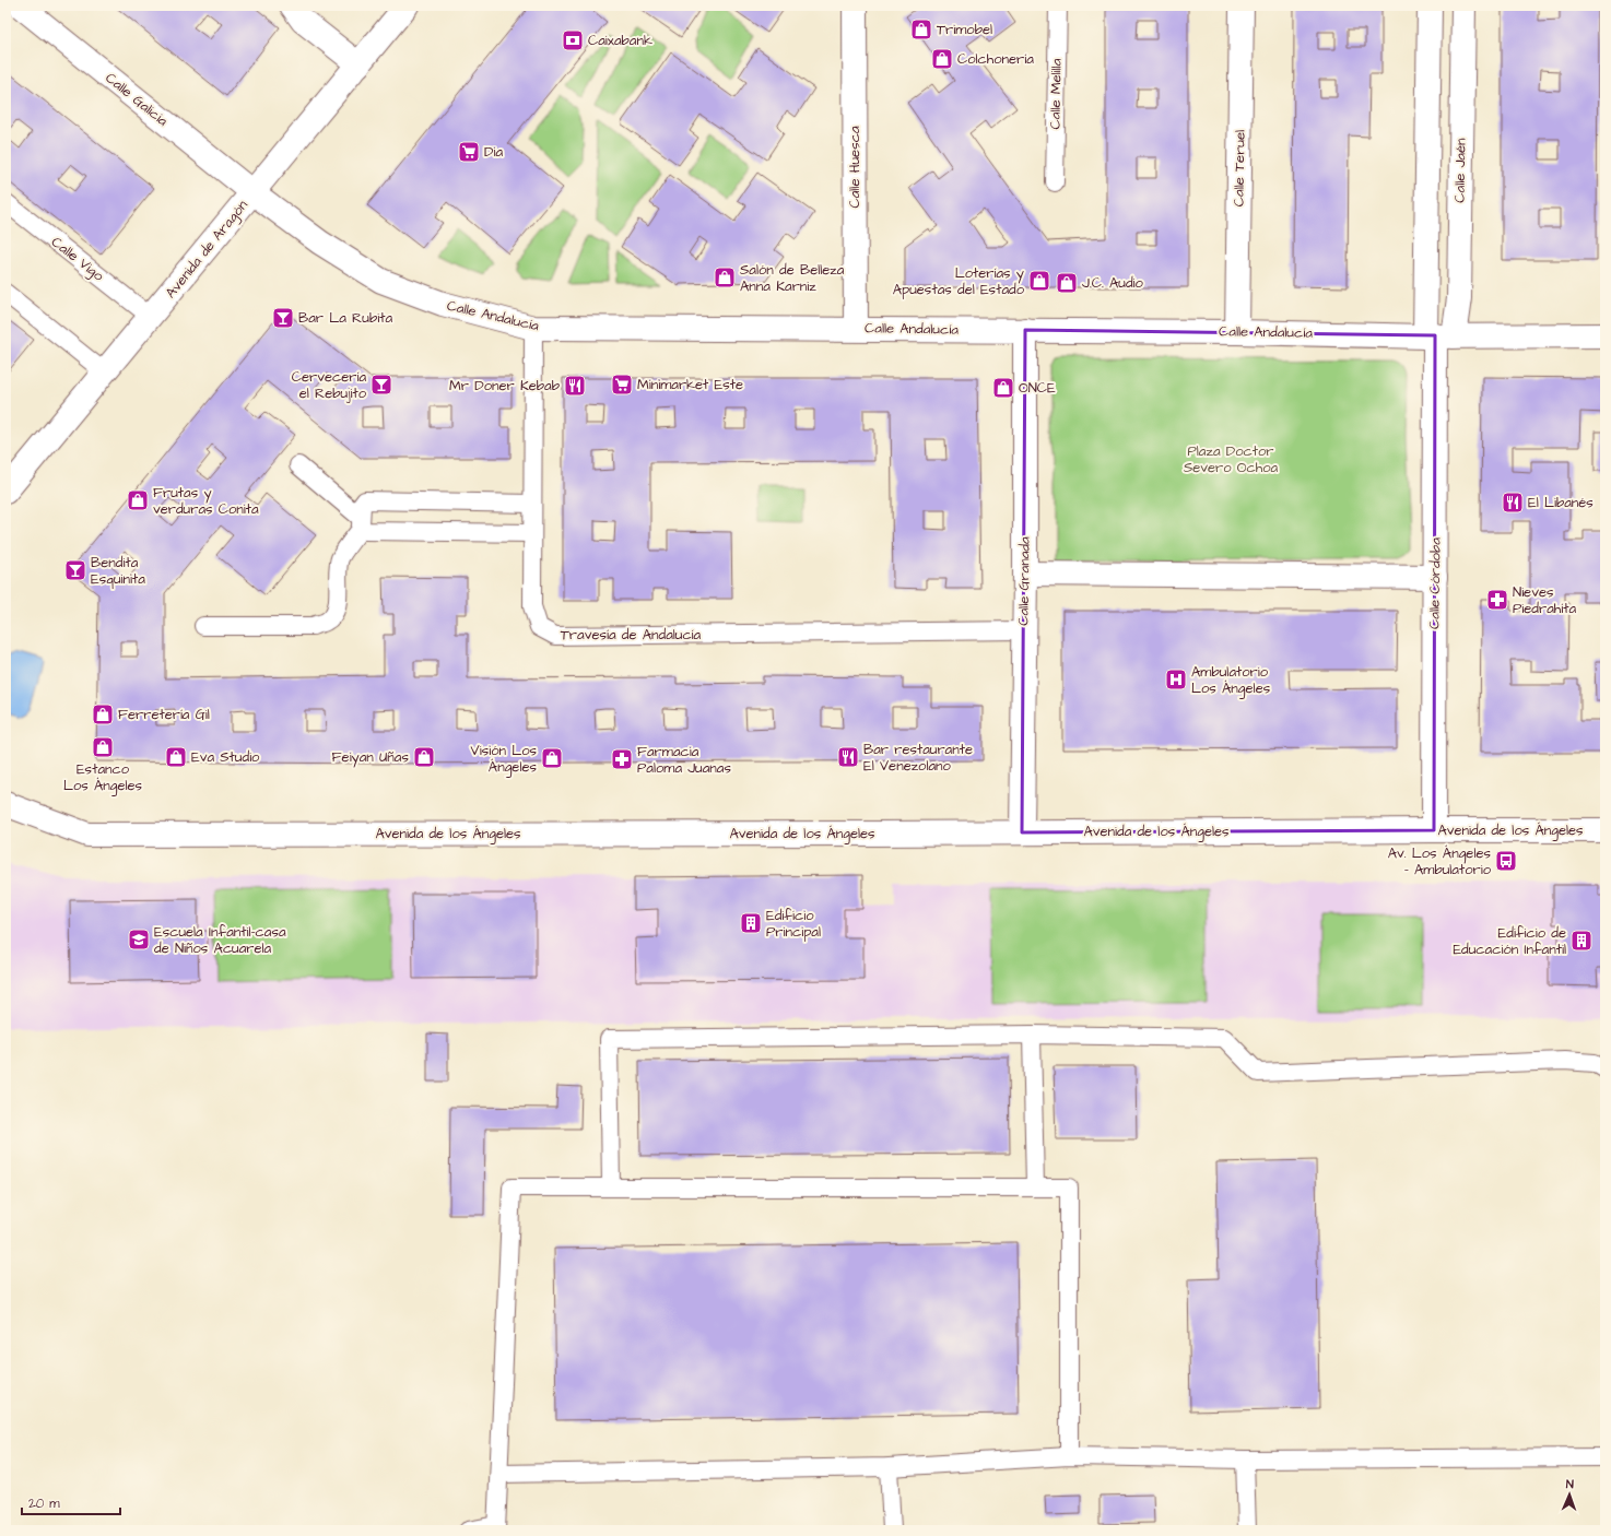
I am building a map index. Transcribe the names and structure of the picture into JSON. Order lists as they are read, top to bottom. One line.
{"streets":{"street":["Calle Galicia","Calle Huesca","Calle Teruel","Calle Jaén","Avenida de Aragón","Calle Andalucía","Calle Granada","Calle Córdoba","Avenida de los Ángeles"],"lane":["Calle Melilla","Calle Vigo","Travesía de Andalucía"]},"crossings":[["Calle Galicia","Avenida de Aragón"],["Calle Galicia","Calle Andalucía"],["Calle Huesca","Calle Andalucía"],["Calle Teruel","Calle Andalucía"],["Calle Jaén","Calle Andalucía"],["Calle Jaén","Calle Córdoba"],["Avenida de Aragón","Calle Vigo"],["Avenida de Aragón","Calle Andalucía"],["Calle Andalucía","Calle Granada"],["Calle Andalucía","Calle Córdoba"],["Calle Andalucía","Travesía de Andalucía"],["Calle Granada","Travesía de Andalucía"],["Calle Granada","Avenida de los Ángeles"],["Calle Córdoba","Avenida de los Ángeles"]],"parks":["Plaza Doctor Severo Ochoa"],"places":{"shop":["Trimobel","Colchonería","Salón de Belleza Anna Karniz","Loterías y Apuestas del Estado","J.C. Audio","ONCE","Frutas y verduras Conita","Ferretería Gil","Estanco Los Ángeles","Eva Studio","Feiyan Uñas","Visión Los Ángeles"],"bank":["Caixabank"],"supermarket":["Dia","Minimarket Este"],"bar":["Bar La Rubita","Cervecería el Rebujito","Bendita Esquinita"],"restaurant":["Mr Doner Kebab","El Libanés","Bar restaurante El Venezolano"],"pharmacy":["Nieves Piedrahíta","Farmacia Paloma Juanas"],"hospital":["Ambulatorio Los Ángeles"],"bus stop":["Av. Los Ángeles - Ambulatorio"],"building":["Edificio Principal","Edificio de Educación Infantil"],"school or university":["Escuela Infantil-casa de Niños Acuarela"]},"scale_bar":"20 m","north":"top"}
